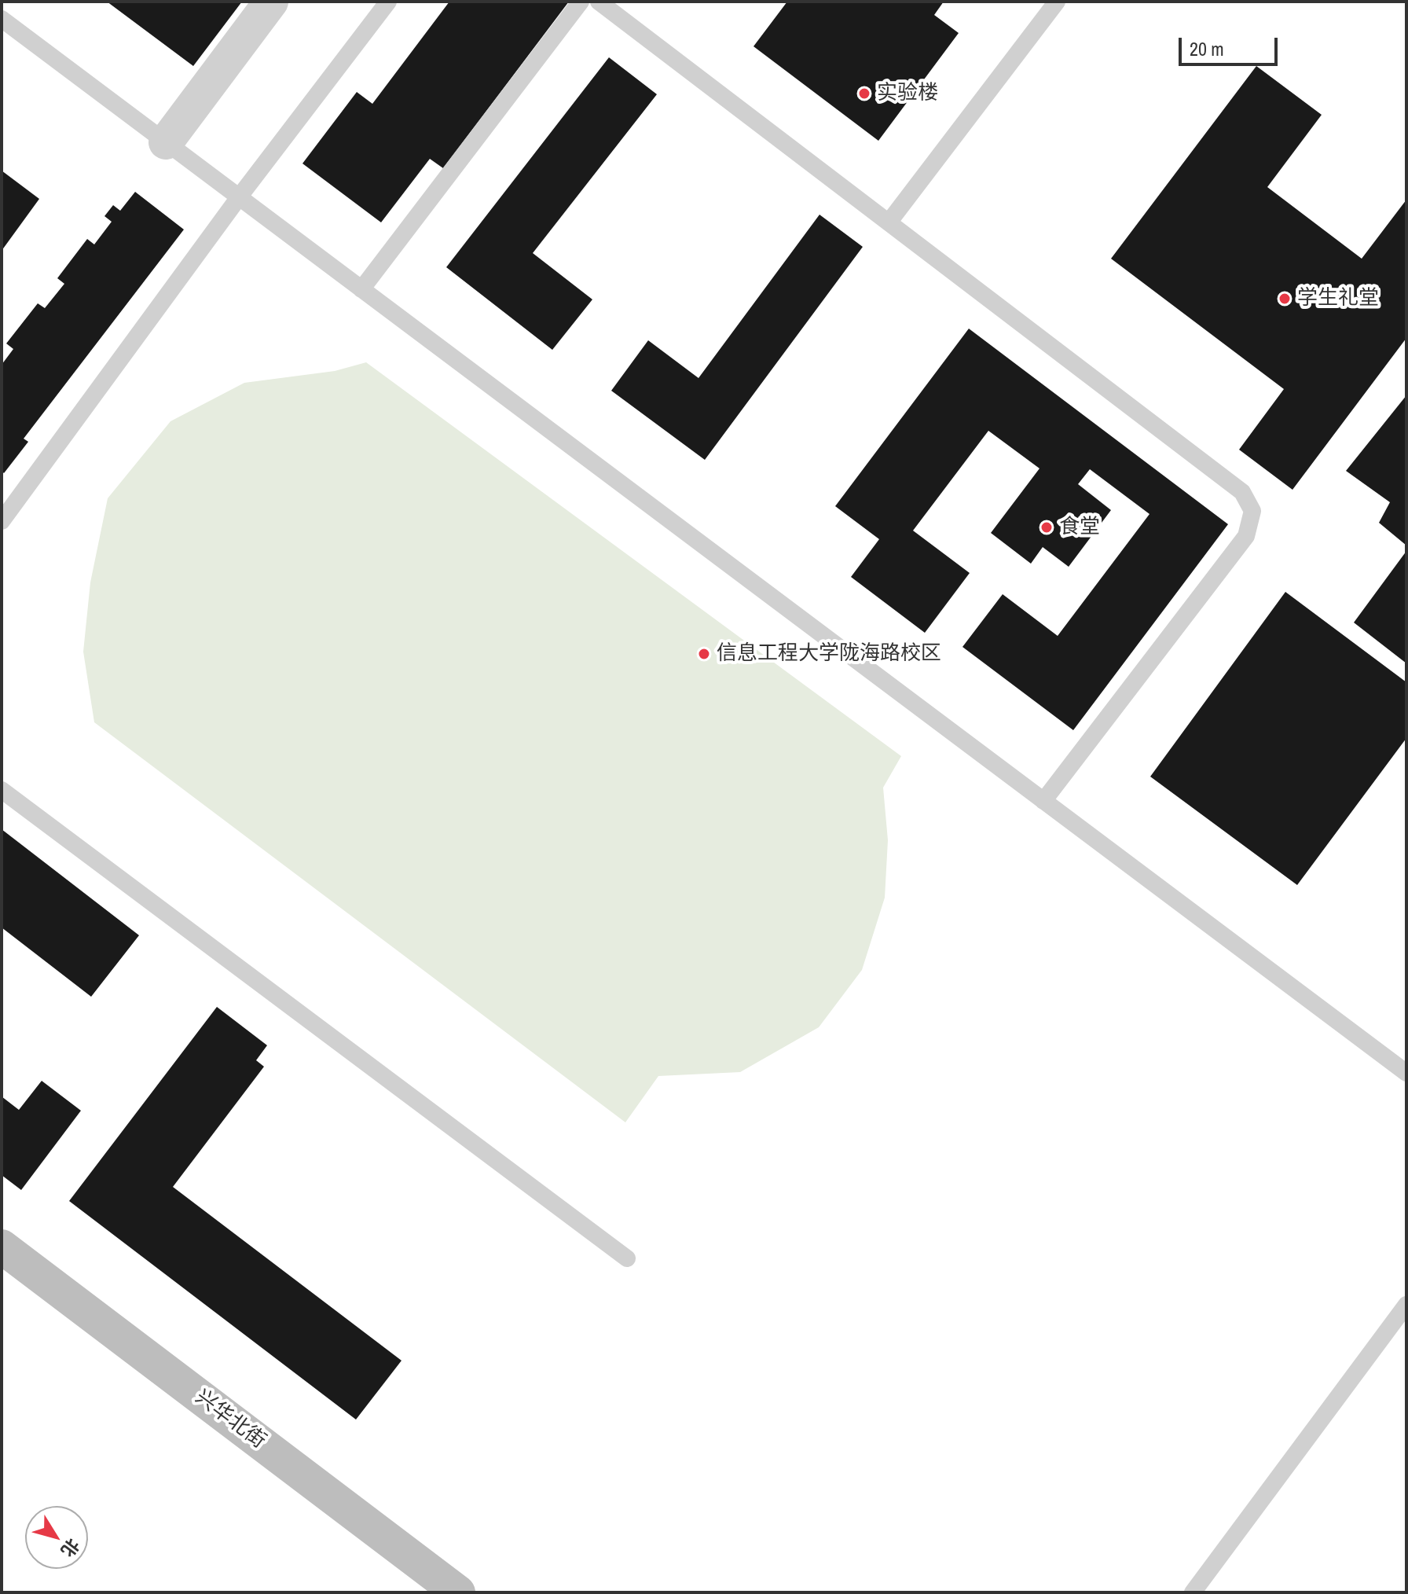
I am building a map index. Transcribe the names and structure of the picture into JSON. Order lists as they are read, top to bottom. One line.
{"streets":{"street":["兴华北街"]},"places":["实验楼","学生礼堂","食堂","信息工程大学陇海路校区"],"scale_bar":"20 m","north":"bottom right"}
